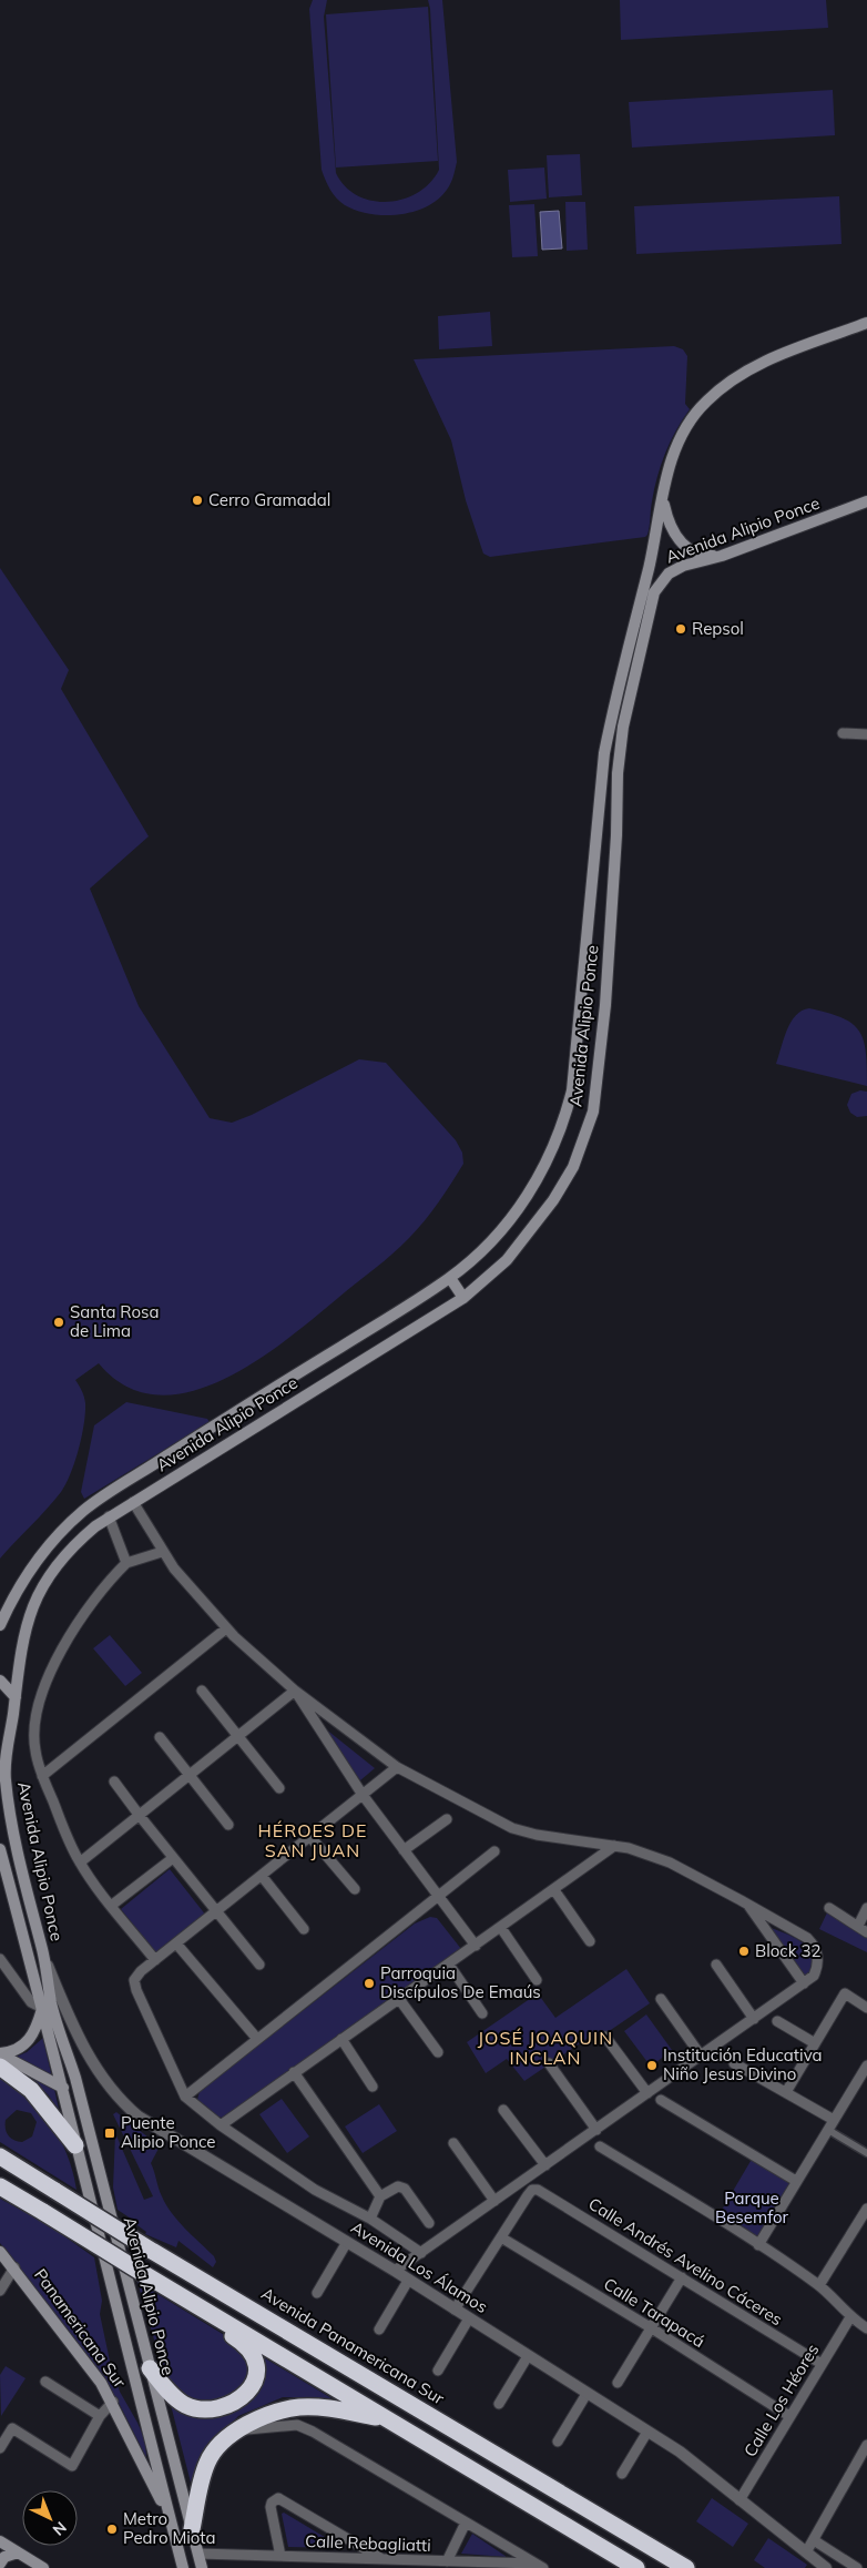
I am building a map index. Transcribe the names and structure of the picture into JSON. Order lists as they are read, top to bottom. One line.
{"streets":{"highway":["Avenida Panamericana Sur"],"main road":["Avenida Alipio Ponce","Panamericana Sur"],"street":["Calle Andrés Avelino Cáceres","Avenida Los Álamos","Calle Tarapacá","Calle Los Héores","Calle Rebagliatti"]},"crossings":[["Avenida Alipio Ponce","Avenida Los Álamos"],["Avenida Alipio Ponce","Panamericana Sur"],["Avenida Alipio Ponce","Calle Rebagliatti"],["Calle Andrés Avelino Cáceres","Calle Tarapacá"],["Calle Andrés Avelino Cáceres","Calle Los Héores"],["Avenida Los Álamos","Calle Los Héores"],["Calle Tarapacá","Calle Los Héores"]],"districts":["HÉROES DE SAN JUAN","JOSÉ JOAQUIN INCLAN"],"parks":["Parque Besemfor"],"places":{"other":["Cerro Gramadal","Repsol","Santa Rosa de Lima","Block 32","Parroquia Discípulos De Emaús","Institución Educativa Niño Jesus Divino","Metro Pedro Miota"],"transit":["Puente Alipio Ponce"]},"north":"bottom right"}
